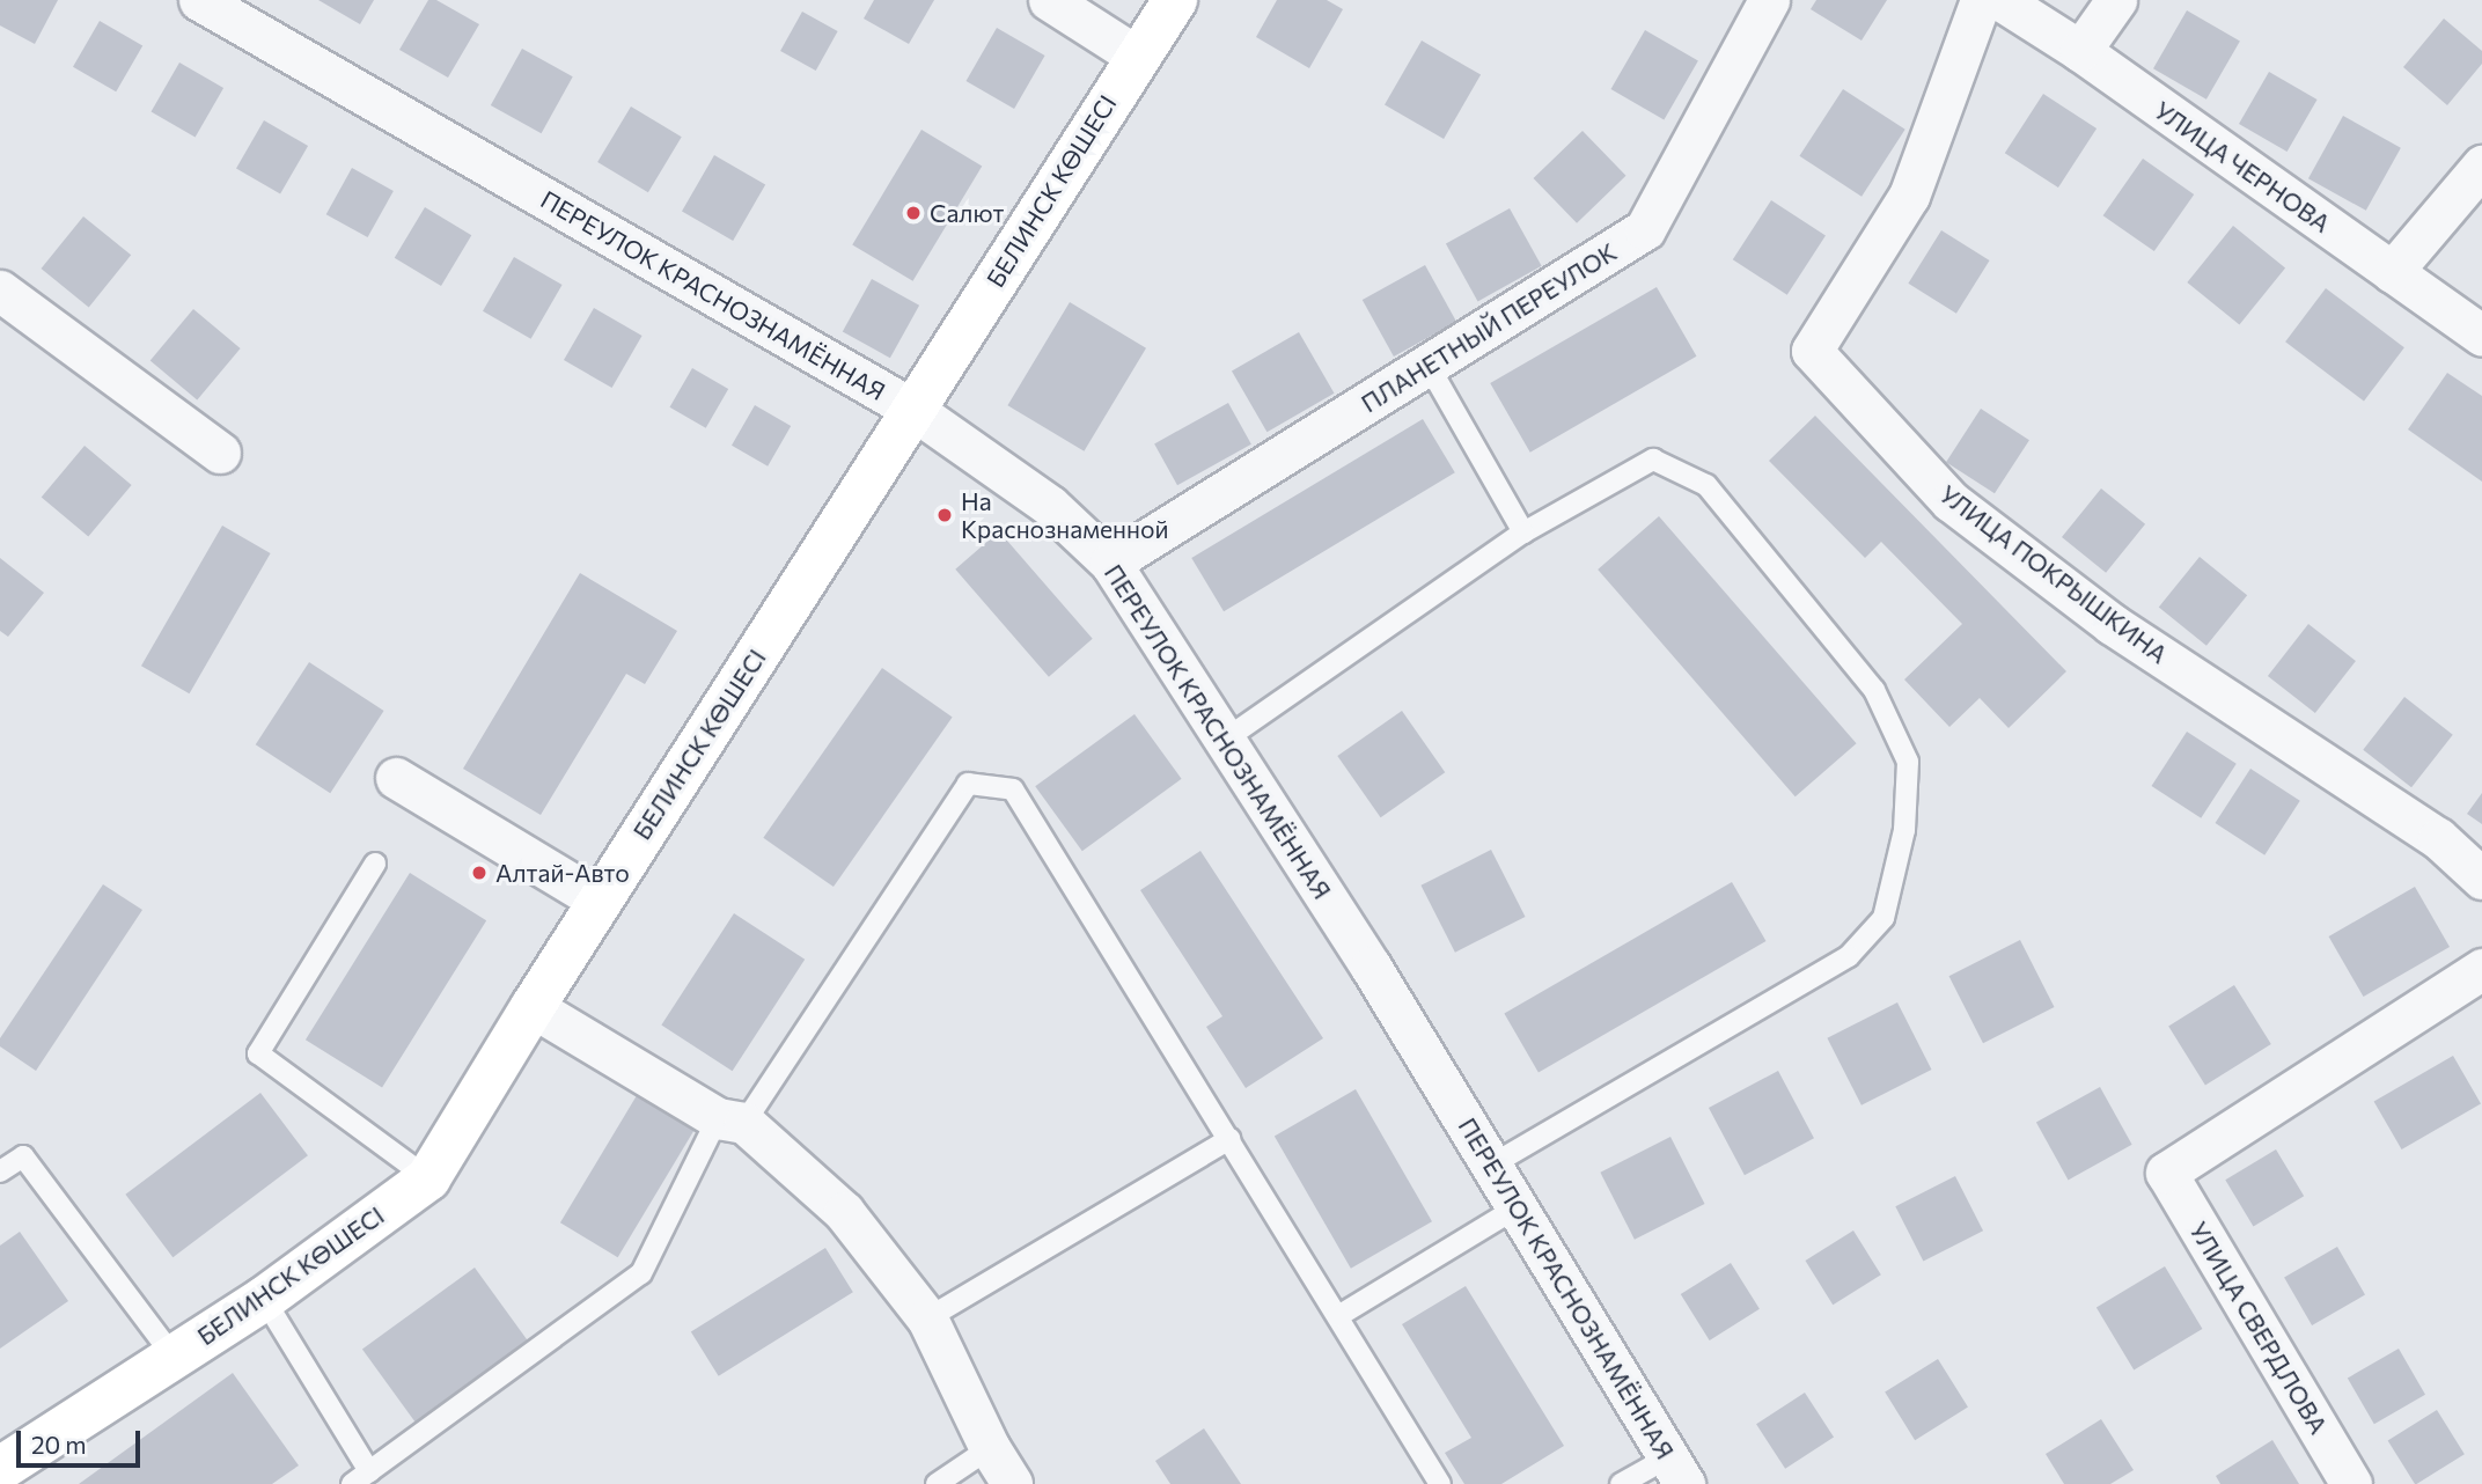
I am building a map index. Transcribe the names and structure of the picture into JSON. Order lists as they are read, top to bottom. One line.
{"streets":{"main road":["БЕЛИНСК КӨШЕСІ"],"street":["УЛИЦА ЧЕРНОВА","ПЕРЕУЛОК КРАСНОЗНАМЁННАЯ","ПЛАНЕТНЫЙ ПЕРЕУЛОК","УЛИЦА ПОКРЫШКИНА","УЛИЦА СВЕРДЛОВА"]},"crossings":[["БЕЛИНСК КӨШЕСІ","ПЕРЕУЛОК КРАСНОЗНАМЁННАЯ"],["ПЕРЕУЛОК КРАСНОЗНАМЁННАЯ","ПЛАНЕТНЫЙ ПЕРЕУЛОК"]],"places":["Салют","На Краснознаменной","Алтай-Авто"],"scale_bar":"20 m"}
